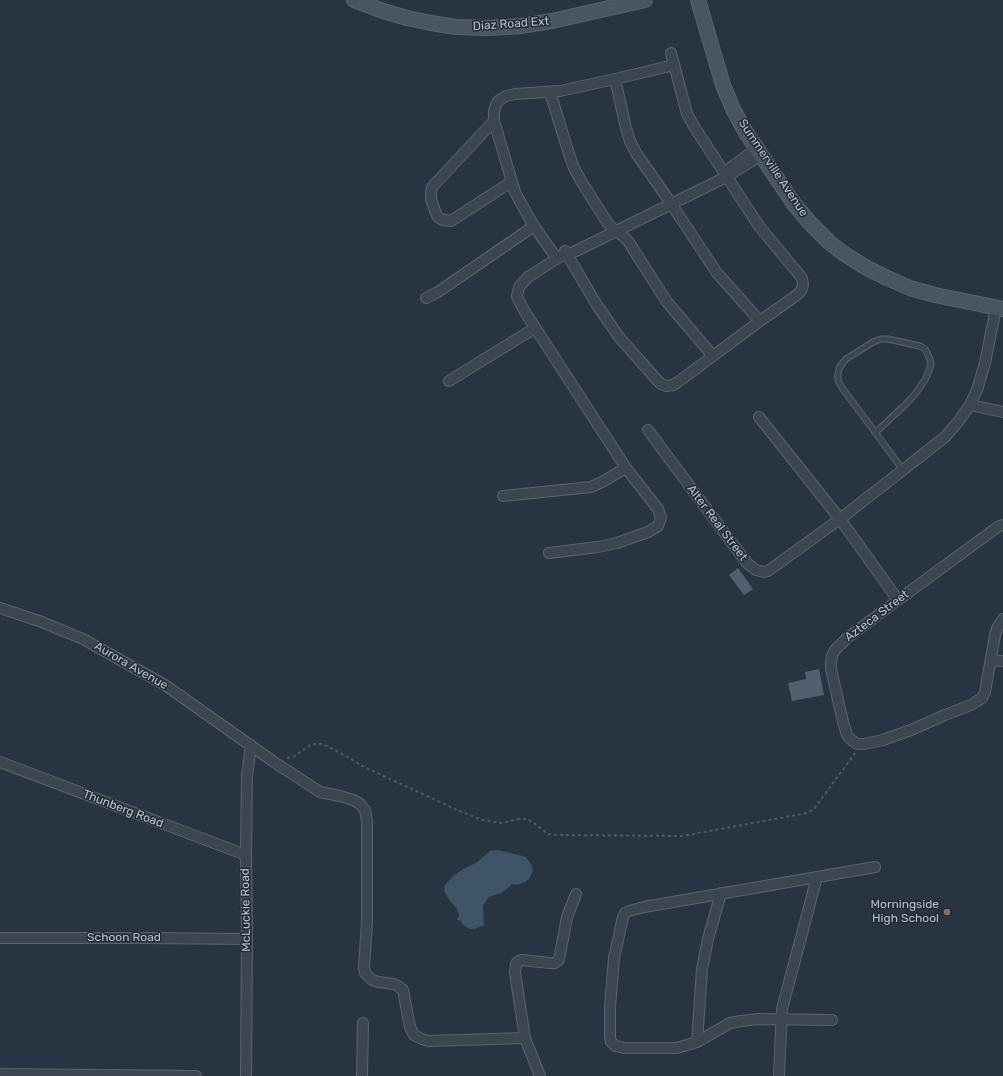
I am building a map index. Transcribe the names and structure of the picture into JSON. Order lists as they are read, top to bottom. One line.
{"streets":{"street":["Diaz Road Ext","Summerville Avenue","Alter Real Street","Azteca Street","Aurora Avenue","Thunberg Road","McLuckie Road","Schoon Road"]},"crossings":[["Summerville Avenue","Alter Real Street"],["Aurora Avenue","McLuckie Road"],["Thunberg Road","McLuckie Road"],["McLuckie Road","Schoon Road"]],"places":["Morningside High School"]}
